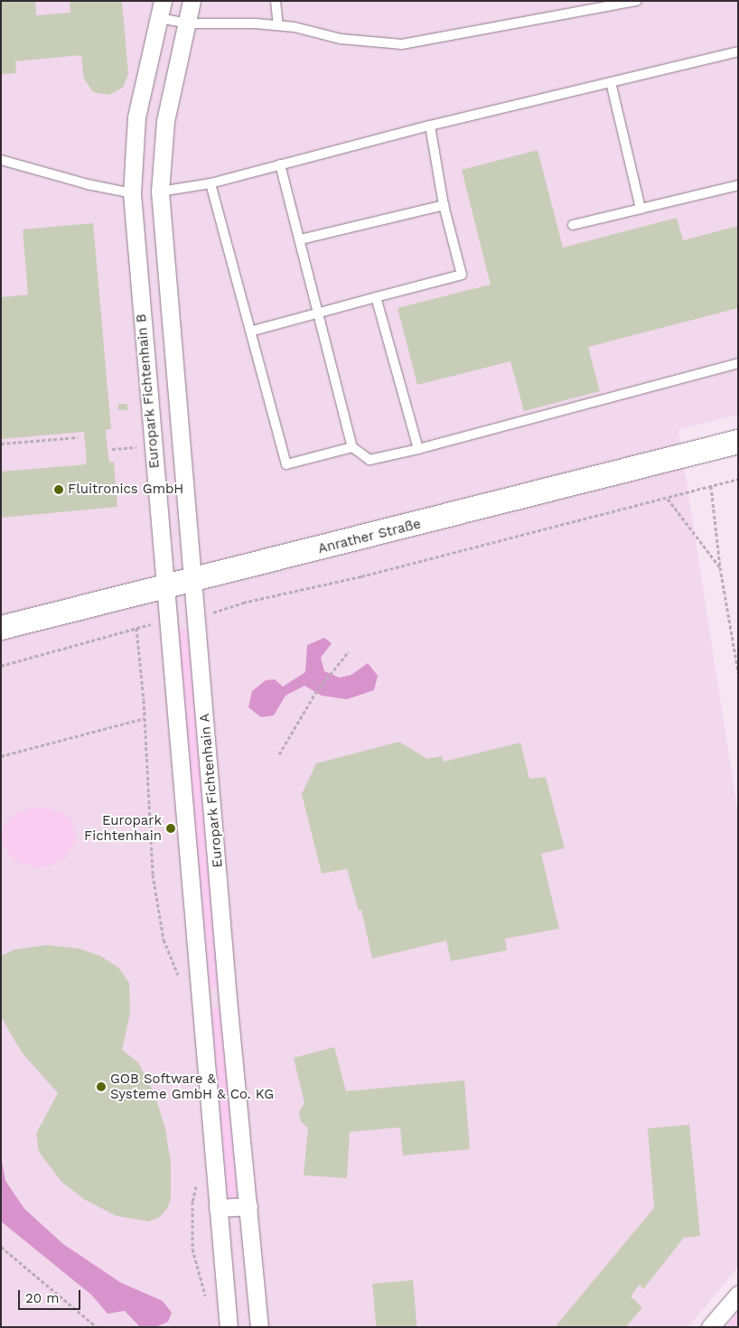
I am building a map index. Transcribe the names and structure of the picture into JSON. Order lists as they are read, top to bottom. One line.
{"streets":{"main road":["Anrather Straße"],"street":["Europark Fichtenhain B","Europark Fichtenhain A"]},"crossings":[["Europark Fichtenhain B","Anrather Straße"],["Europark Fichtenhain B","Europark Fichtenhain A"],["Anrather Straße","Europark Fichtenhain A"]],"places":["Fluitronics GmbH","Europark Fichtenhain","GOB Software & Systeme GmbH & Co. KG"],"scale_bar":"20 m"}
